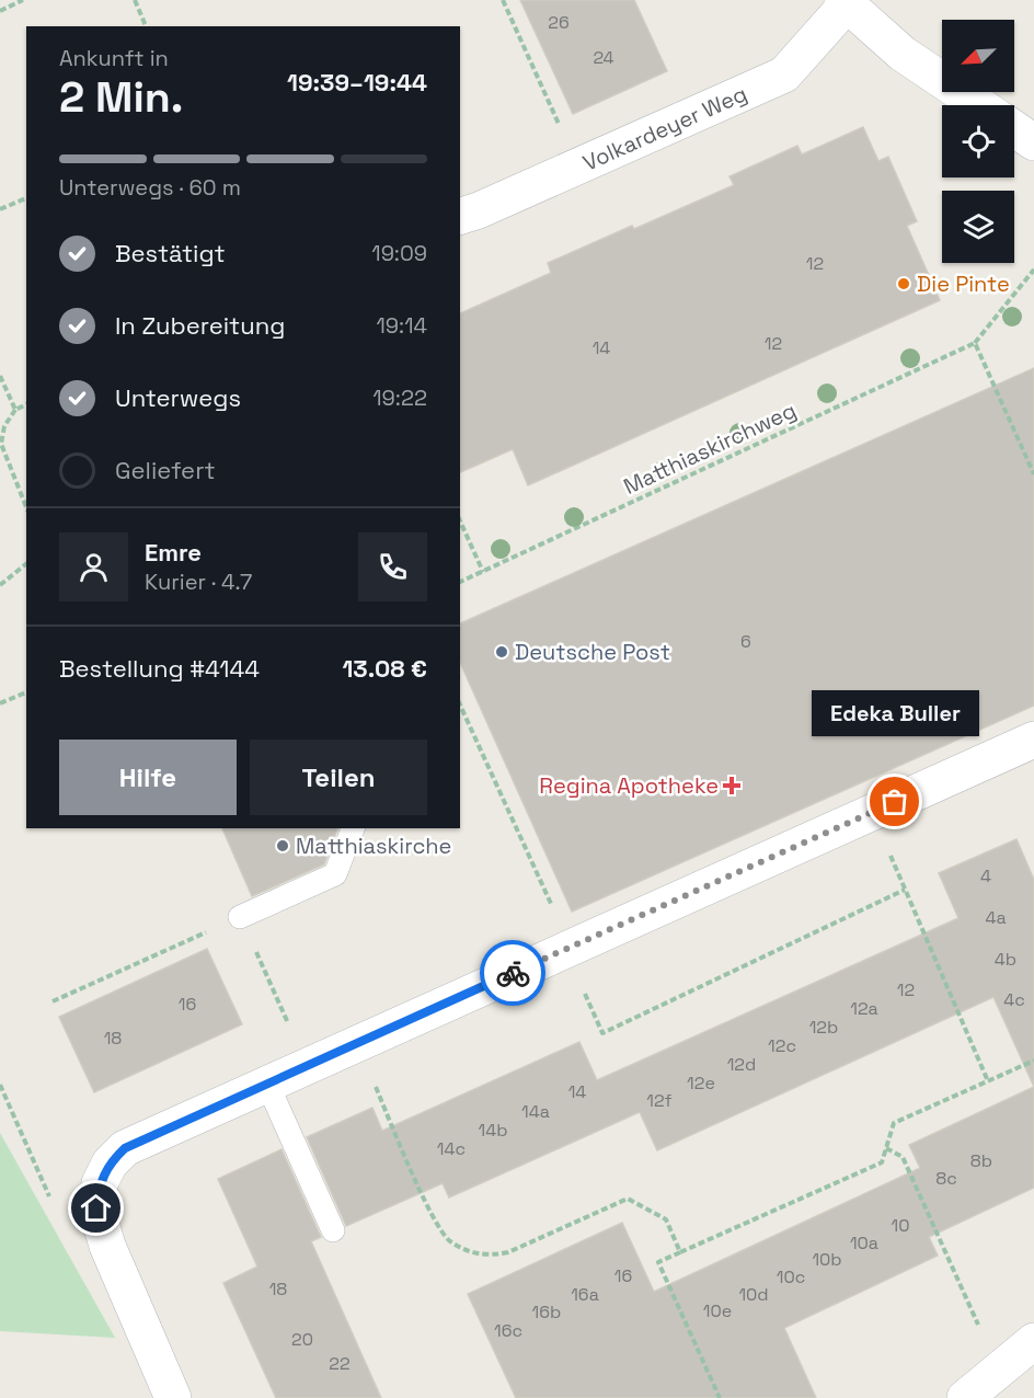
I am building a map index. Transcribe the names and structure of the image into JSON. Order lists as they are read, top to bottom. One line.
{"streets":{"street":["Volkardeyer Weg"],"path":["Matthiaskirchweg"]},"places":{"other":["Die Pinte","Deutsche Post","Edeka Buller","Matthiaskirche"],"health":["Regina Apotheke"]},"house_numbers":["26","24","12","12","14","6","4","4a","4b","12","4c","16","12a","12b","18","12c","12d","12e","14","12f","14a","14b","14c","8b","8c","10","10a","10b","16","10c","18","16a","10d","10e","16b","16c","20","22"],"north":"bottom left","page":{"heading":["2 Min.","Ankunft in","19:39–19:44"],"panel":["Emre","Kurier · 4.7","Bestellung #4144","13.08 €"],"bar":"Unterwegs · 60 m","list":[["Bestätigt","19:09"],["In Zubereitung","19:14"],["Unterwegs","19:22"],"Geliefert"],"bubble":"Edeka Buller","buttons":["Hilfe","Teilen"]}}
